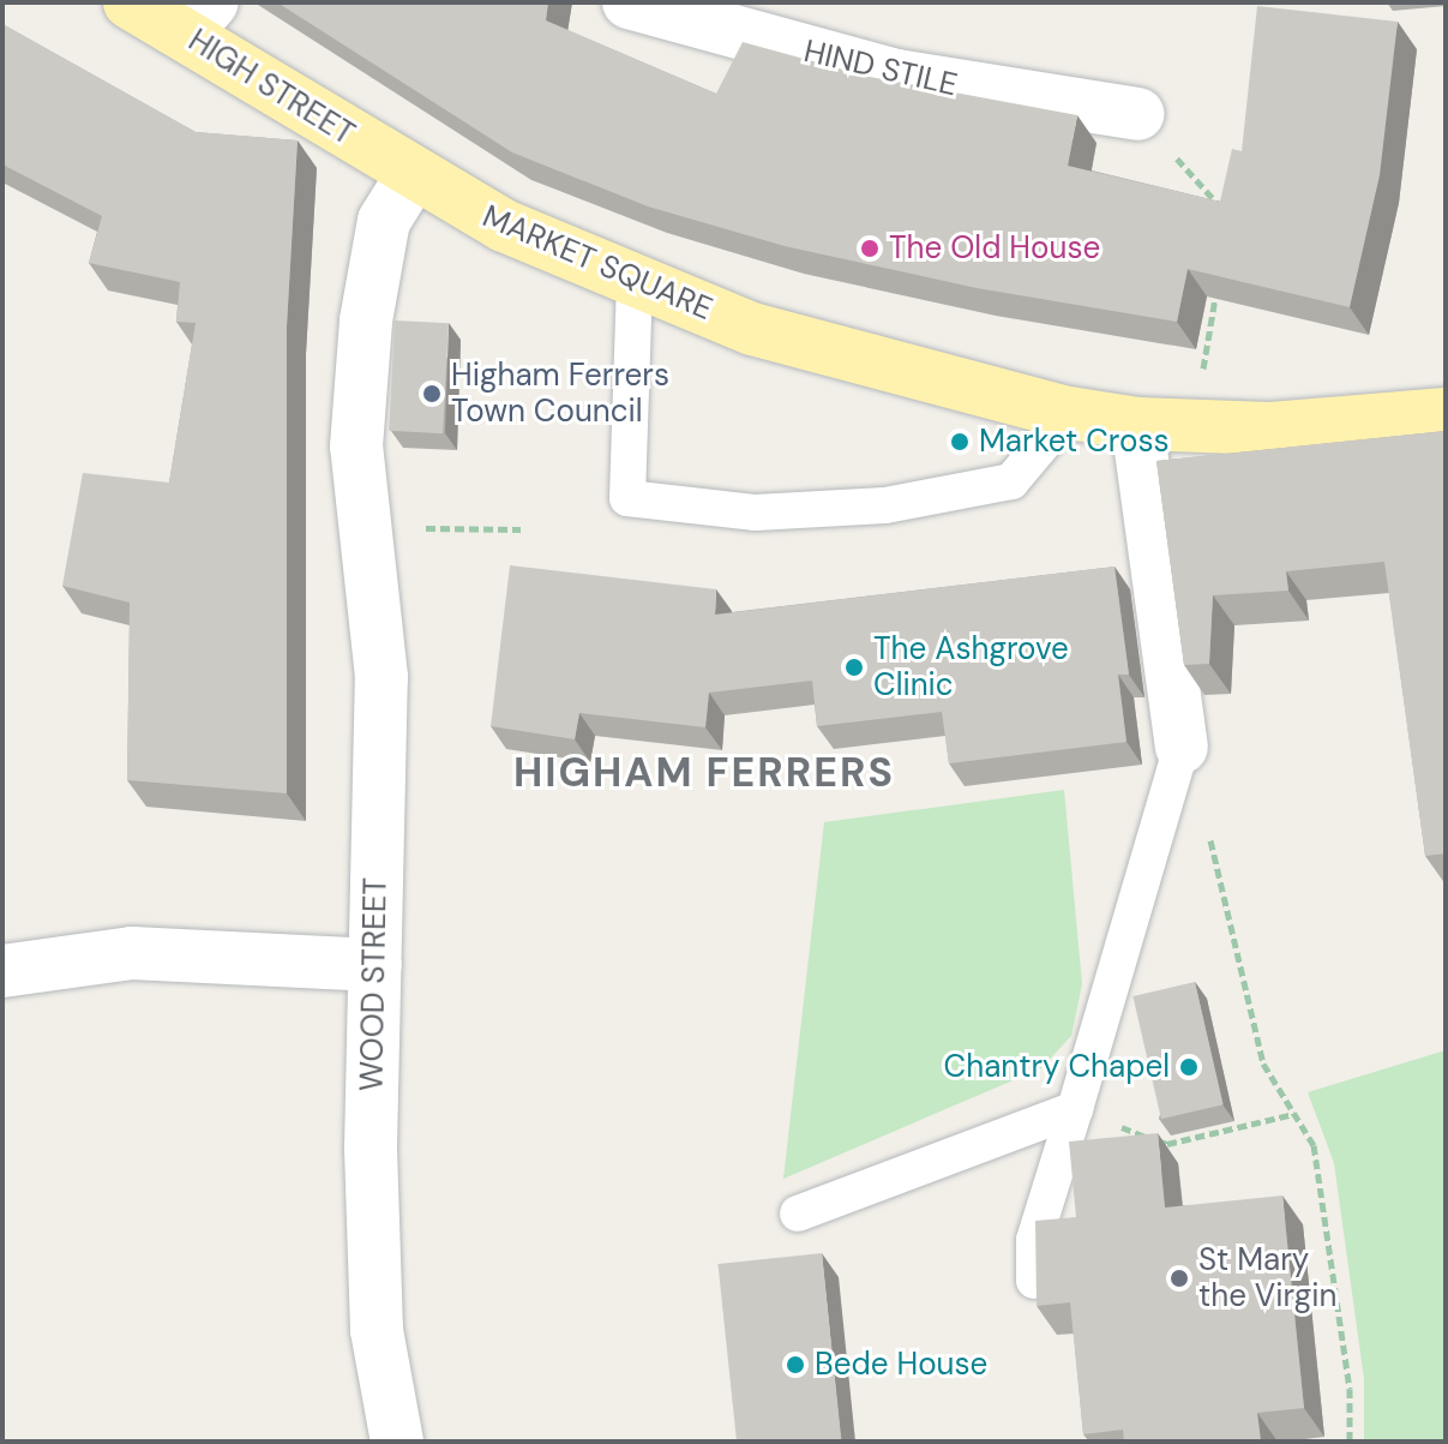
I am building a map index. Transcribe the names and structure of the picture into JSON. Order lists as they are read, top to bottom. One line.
{"streets":{"main road":["HIGH STREET","MARKET SQUARE"],"street":["HIND STILE","WOOD STREET"]},"crossings":[["HIGH STREET","MARKET SQUARE"]],"districts":["HIGHAM FERRERS"],"places":["The Old House","Higham Ferrers Town Council","Market Cross","The Ashgrove Clinic","Chantry Chapel","St Mary the Virgin","Bede House"]}
